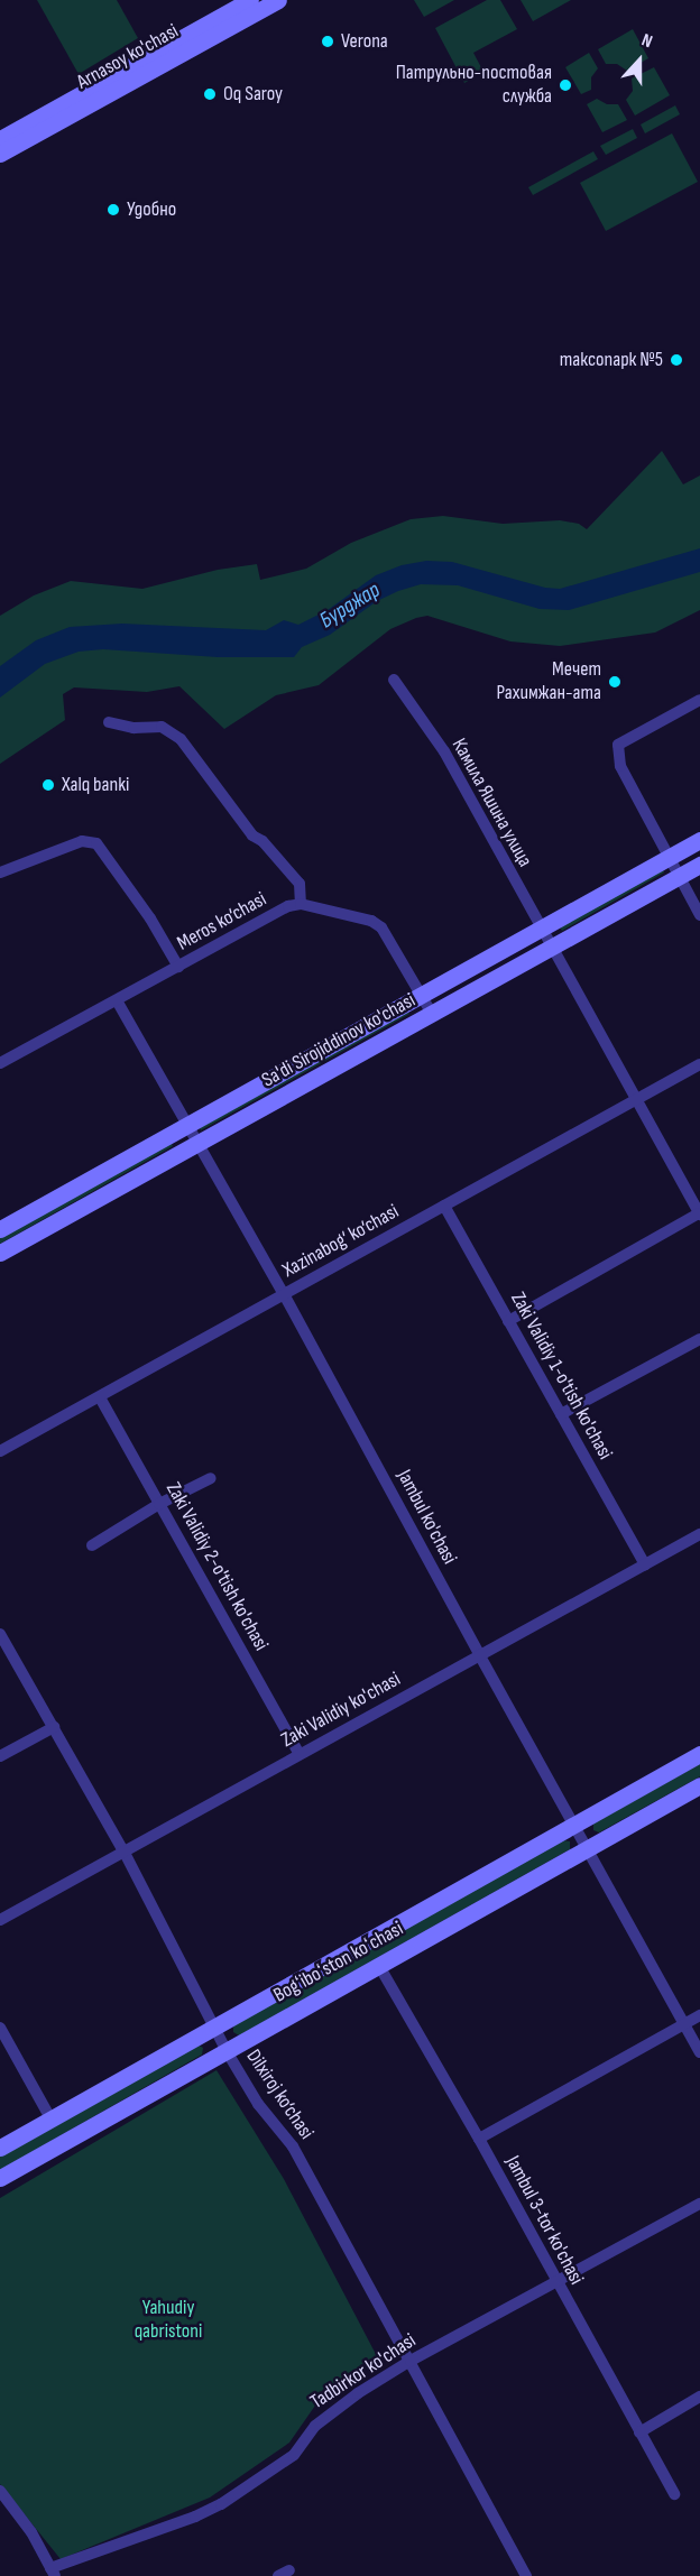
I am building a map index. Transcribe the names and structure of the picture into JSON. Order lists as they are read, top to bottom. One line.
{"streets":{"street":["Arnasoy ko'chasi","Камила Яшина улица","Meros ko‘chasi","Sa'di Sirojiddinov ko'chasi","Xazinabog‘ ko‘chasi","Zaki Validiy 1-o'tish ko'chasi","Jambul ko'chasi","Zaki Validiy 2-o'tish ko'chasi","Zaki Validiy ko'chasi","Bogʻiboʻston koʻchasi","Dilxiroj ko‘chasi","Jambul 3-tor ko'chasi","Tadbirkor ko'chasi"]},"crossings":[["Камила Яшина улица","Sa'di Sirojiddinov ko'chasi"],["Камила Яшина улица","Xazinabog‘ ko‘chasi"],["Meros ko‘chasi","Sa'di Sirojiddinov ko'chasi"],["Meros ko‘chasi","Jambul ko'chasi"],["Sa'di Sirojiddinov ko'chasi","Jambul ko'chasi"],["Xazinabog‘ ko‘chasi","Zaki Validiy 1-o'tish ko'chasi"],["Xazinabog‘ ko‘chasi","Jambul ko'chasi"],["Xazinabog‘ ko‘chasi","Zaki Validiy 2-o'tish ko'chasi"],["Zaki Validiy 1-o'tish ko'chasi","Zaki Validiy ko'chasi"],["Jambul ko'chasi","Zaki Validiy ko'chasi"],["Jambul ko'chasi","Bogʻiboʻston koʻchasi"],["Zaki Validiy 2-o'tish ko'chasi","Zaki Validiy ko'chasi"],["Zaki Validiy ko'chasi","Dilxiroj ko‘chasi"],["Bogʻiboʻston koʻchasi","Dilxiroj ko‘chasi"],["Bogʻiboʻston koʻchasi","Jambul 3-tor ko'chasi"],["Dilxiroj ko‘chasi","Tadbirkor ko'chasi"],["Jambul 3-tor ko'chasi","Tadbirkor ko'chasi"]],"water":["Бурджар"],"parks":["Yahudiy qabristoni"],"places":["Verona","Патрульно-постовая служба","Oq Saroy","Удобно","таксопарк №5","Мечет Рахимжан-ата","Xalq banki"],"north":"top"}
